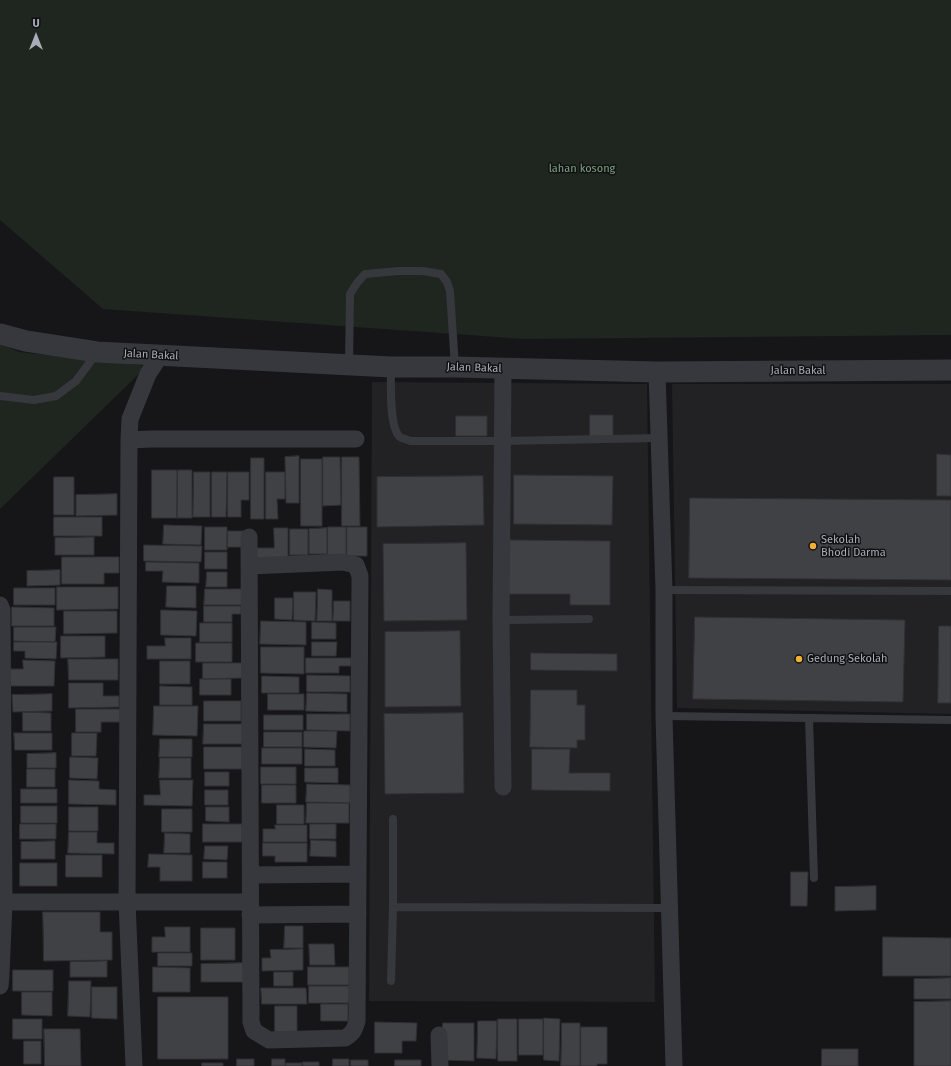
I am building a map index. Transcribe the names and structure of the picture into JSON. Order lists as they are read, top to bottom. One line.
{"streets":{"street":["Jalan Bakal"]},"parks":["lahan kosong"],"places":["Sekolah Bhodi Darma","Gedung Sekolah"],"north":"top"}
